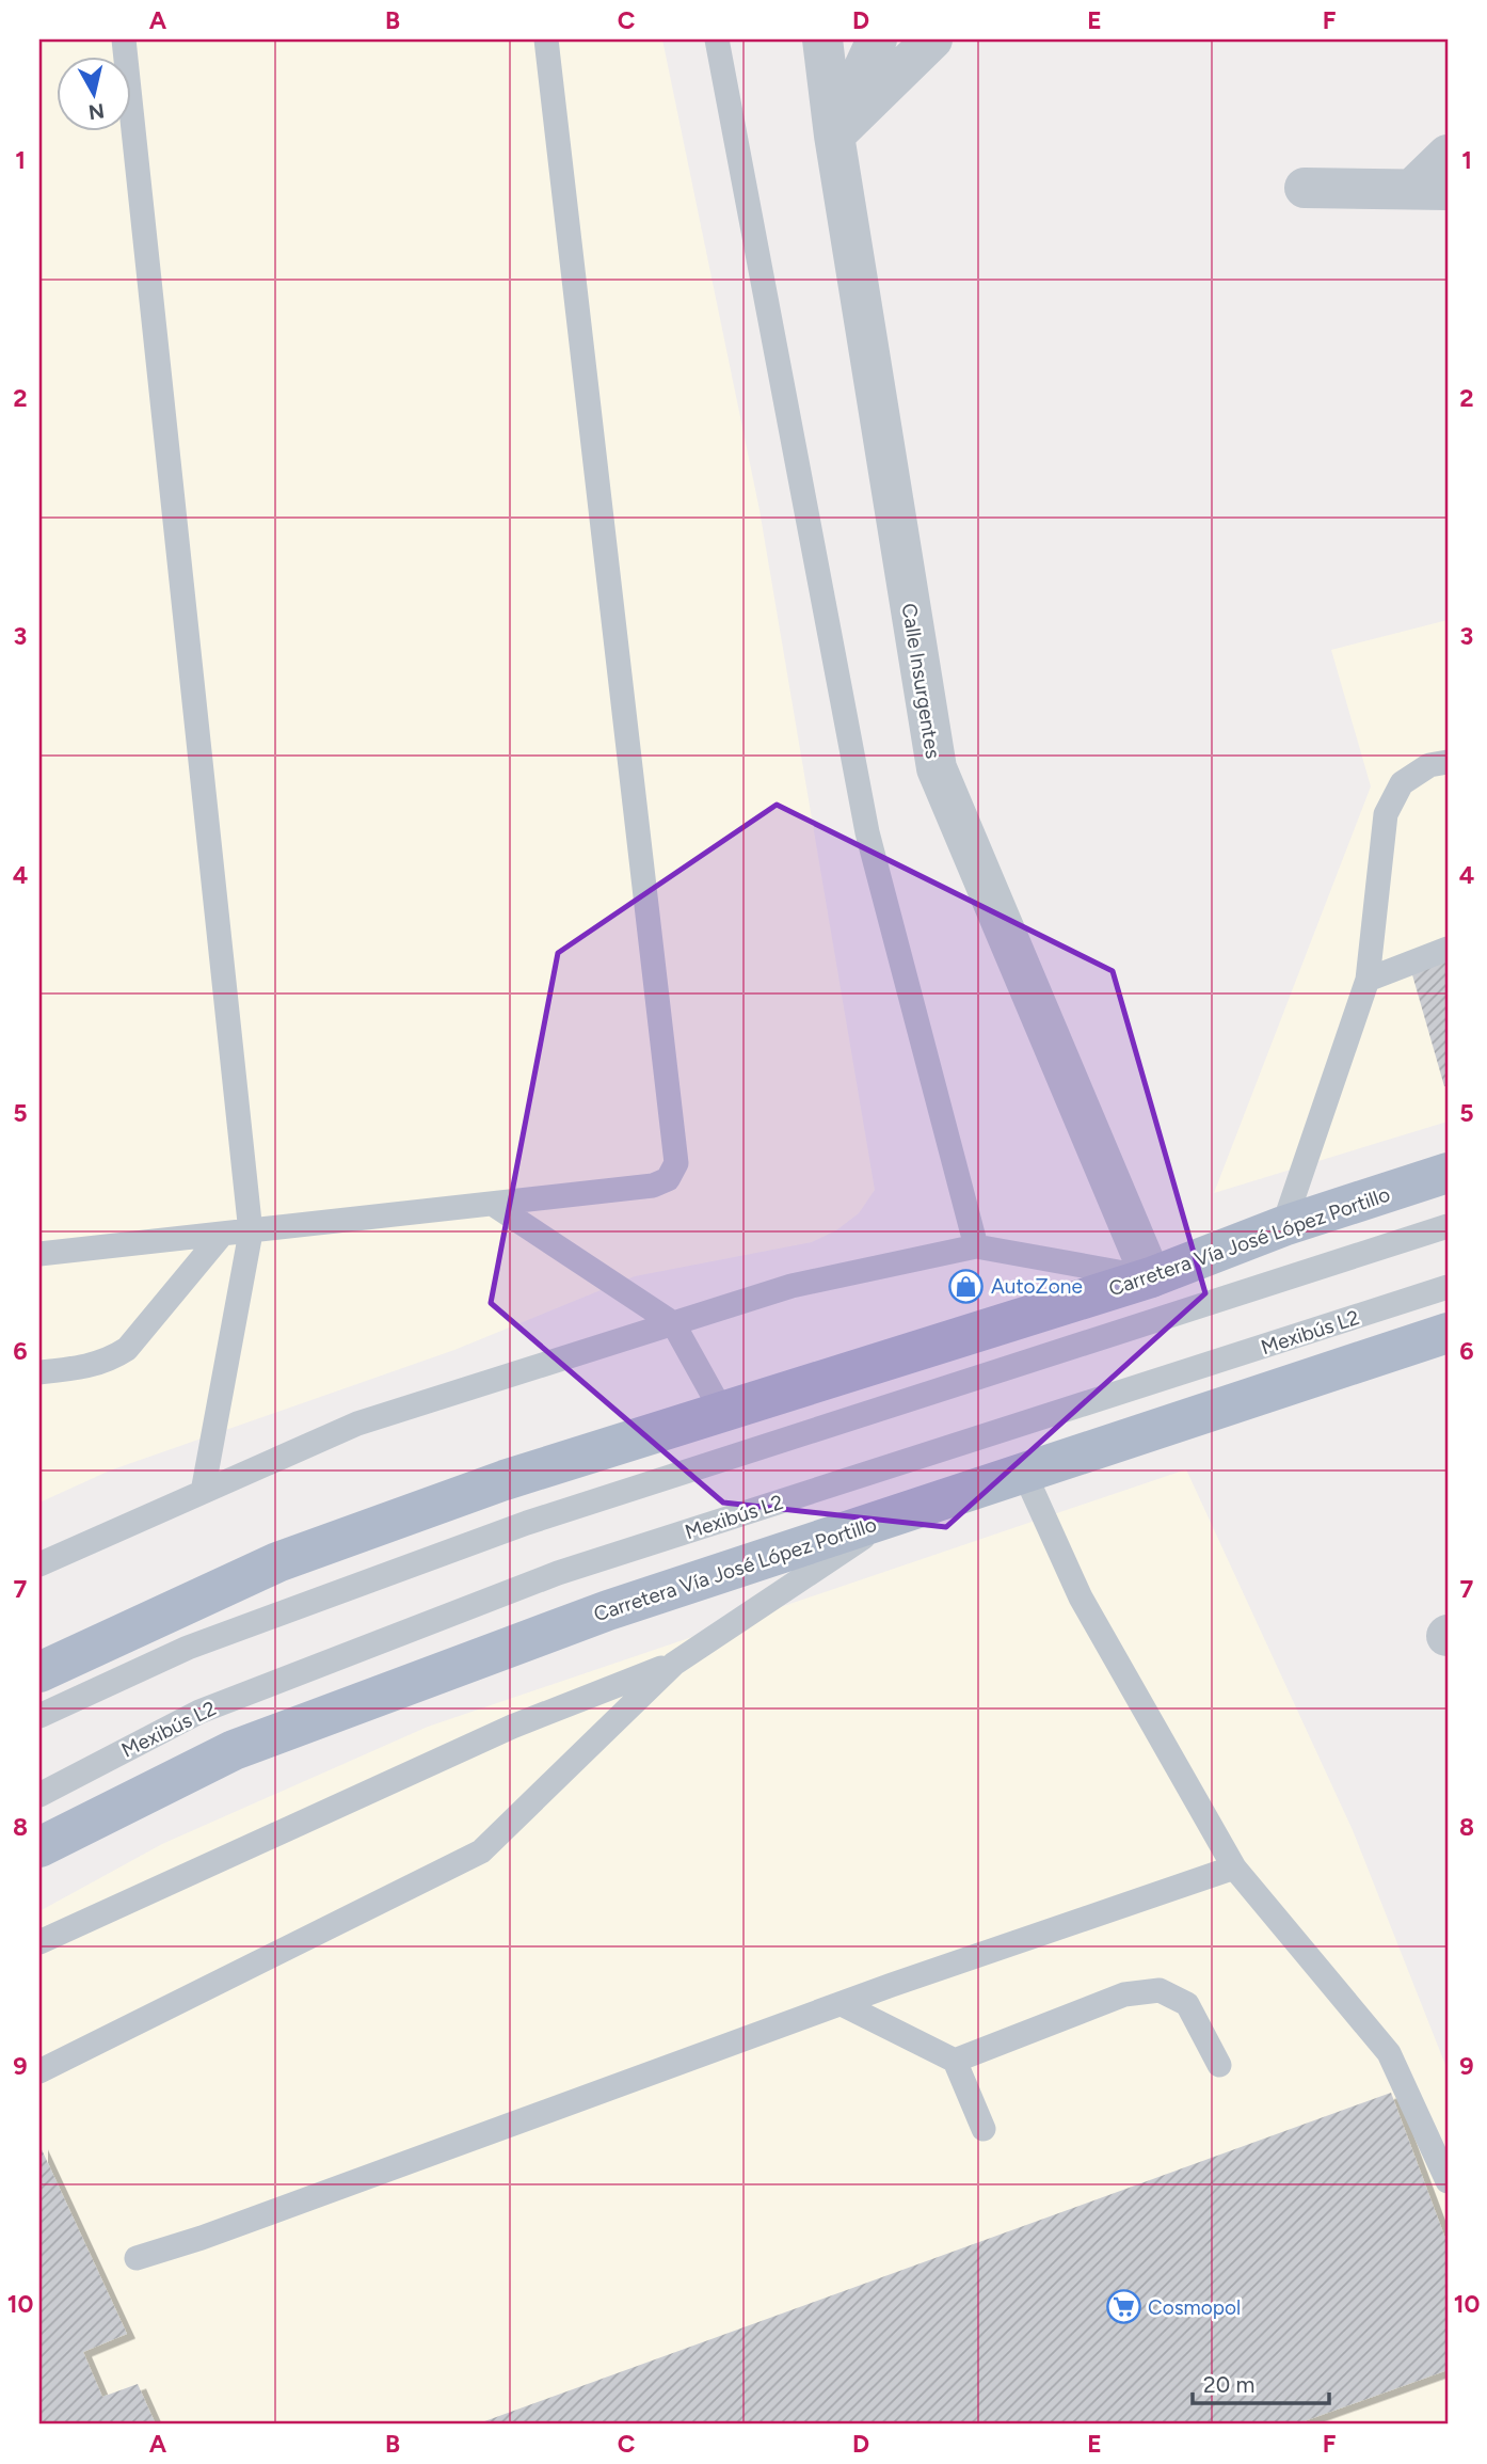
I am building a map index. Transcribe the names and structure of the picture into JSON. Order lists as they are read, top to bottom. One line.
{"streets":{"main road":["Carretera Vía José López Portillo"],"street":["Calle Insurgentes"],"lane":["Mexibús L2"]},"crossings":[["Calle Insurgentes","Carretera Vía José López Portillo"]],"places":{"shop":["AutoZone"],"supermarket":["Cosmopol"]},"scale_bar":"20 m","north":"bottom","grid":{"columns":["A","B","C","D","E","F"],"rows":["1","2","3","4","5","6","7","8","9","10"]}}
